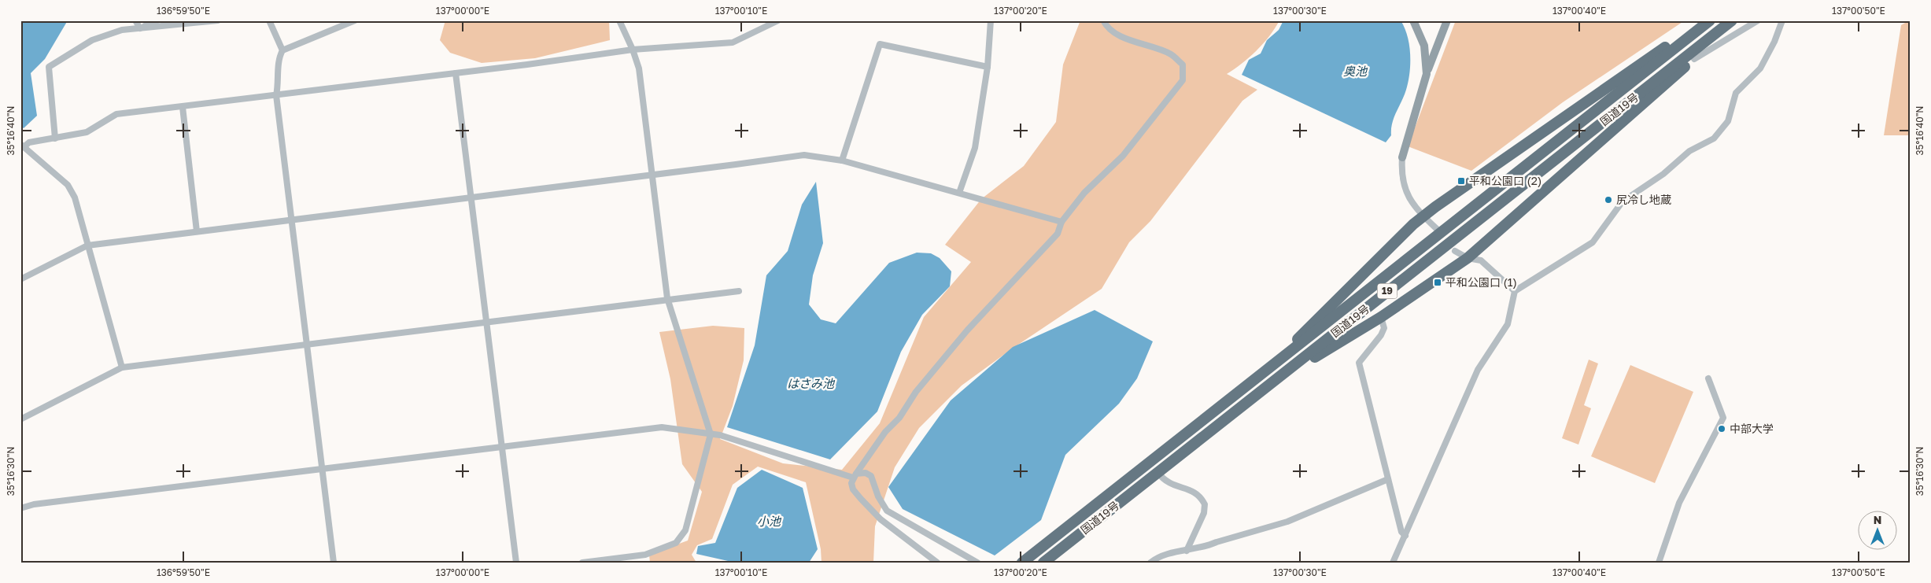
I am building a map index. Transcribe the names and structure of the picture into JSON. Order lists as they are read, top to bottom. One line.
{"streets":{"highway":["国道19号","19"]},"water":["奥池","はさみ池","小池"],"places":{"transit":["平和公園口 (2)","平和公園口 (1)"],"other":["尻冷し地蔵","中部大学"]},"north":"top","coordinates":["136°59'50\"E","137°00'00\"E","137°00'10\"E","137°00'20\"E","137°00'30\"E","137°00'40\"E","137°00'50\"E","35°16'40\"N","35°16'30\"N"]}
